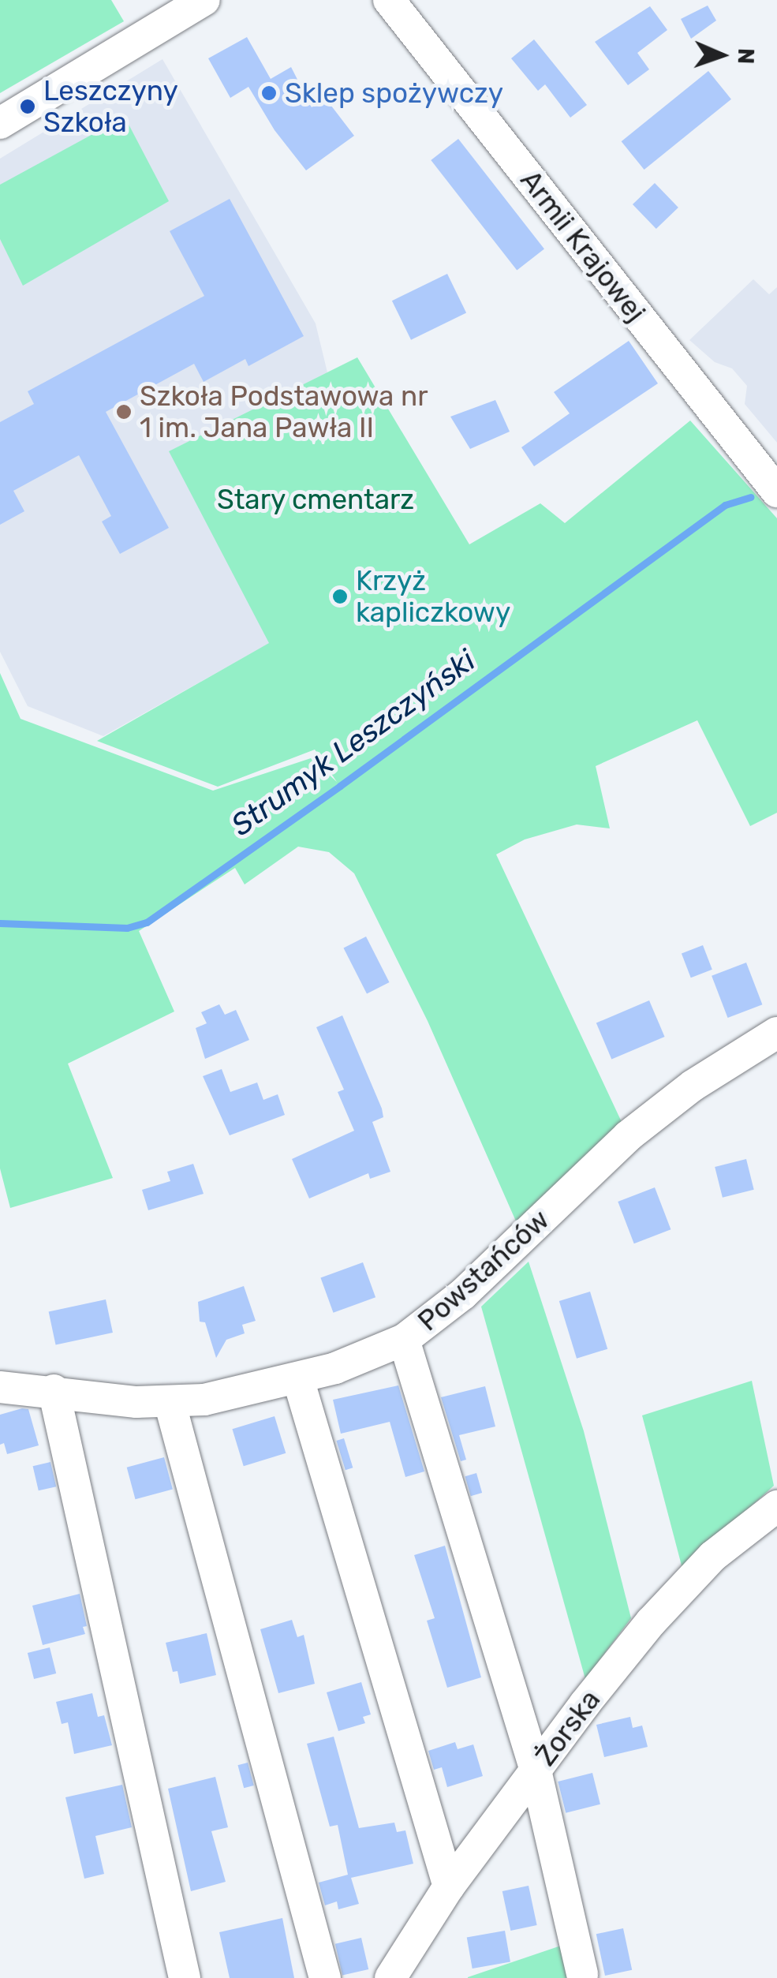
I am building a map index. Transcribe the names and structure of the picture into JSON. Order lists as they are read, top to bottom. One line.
{"streets":{"street":["Armii Krajowej","Powstańców","Żorska"]},"water":["Strumyk Leszczyński"],"parks":["Stary cmentarz"],"places":["Sklep spożywczy","Leszczyny Szkoła","Szkoła Podstawowa nr 1 im. Jana Pawła II","Krzyż kapliczkowy"],"north":"right"}
